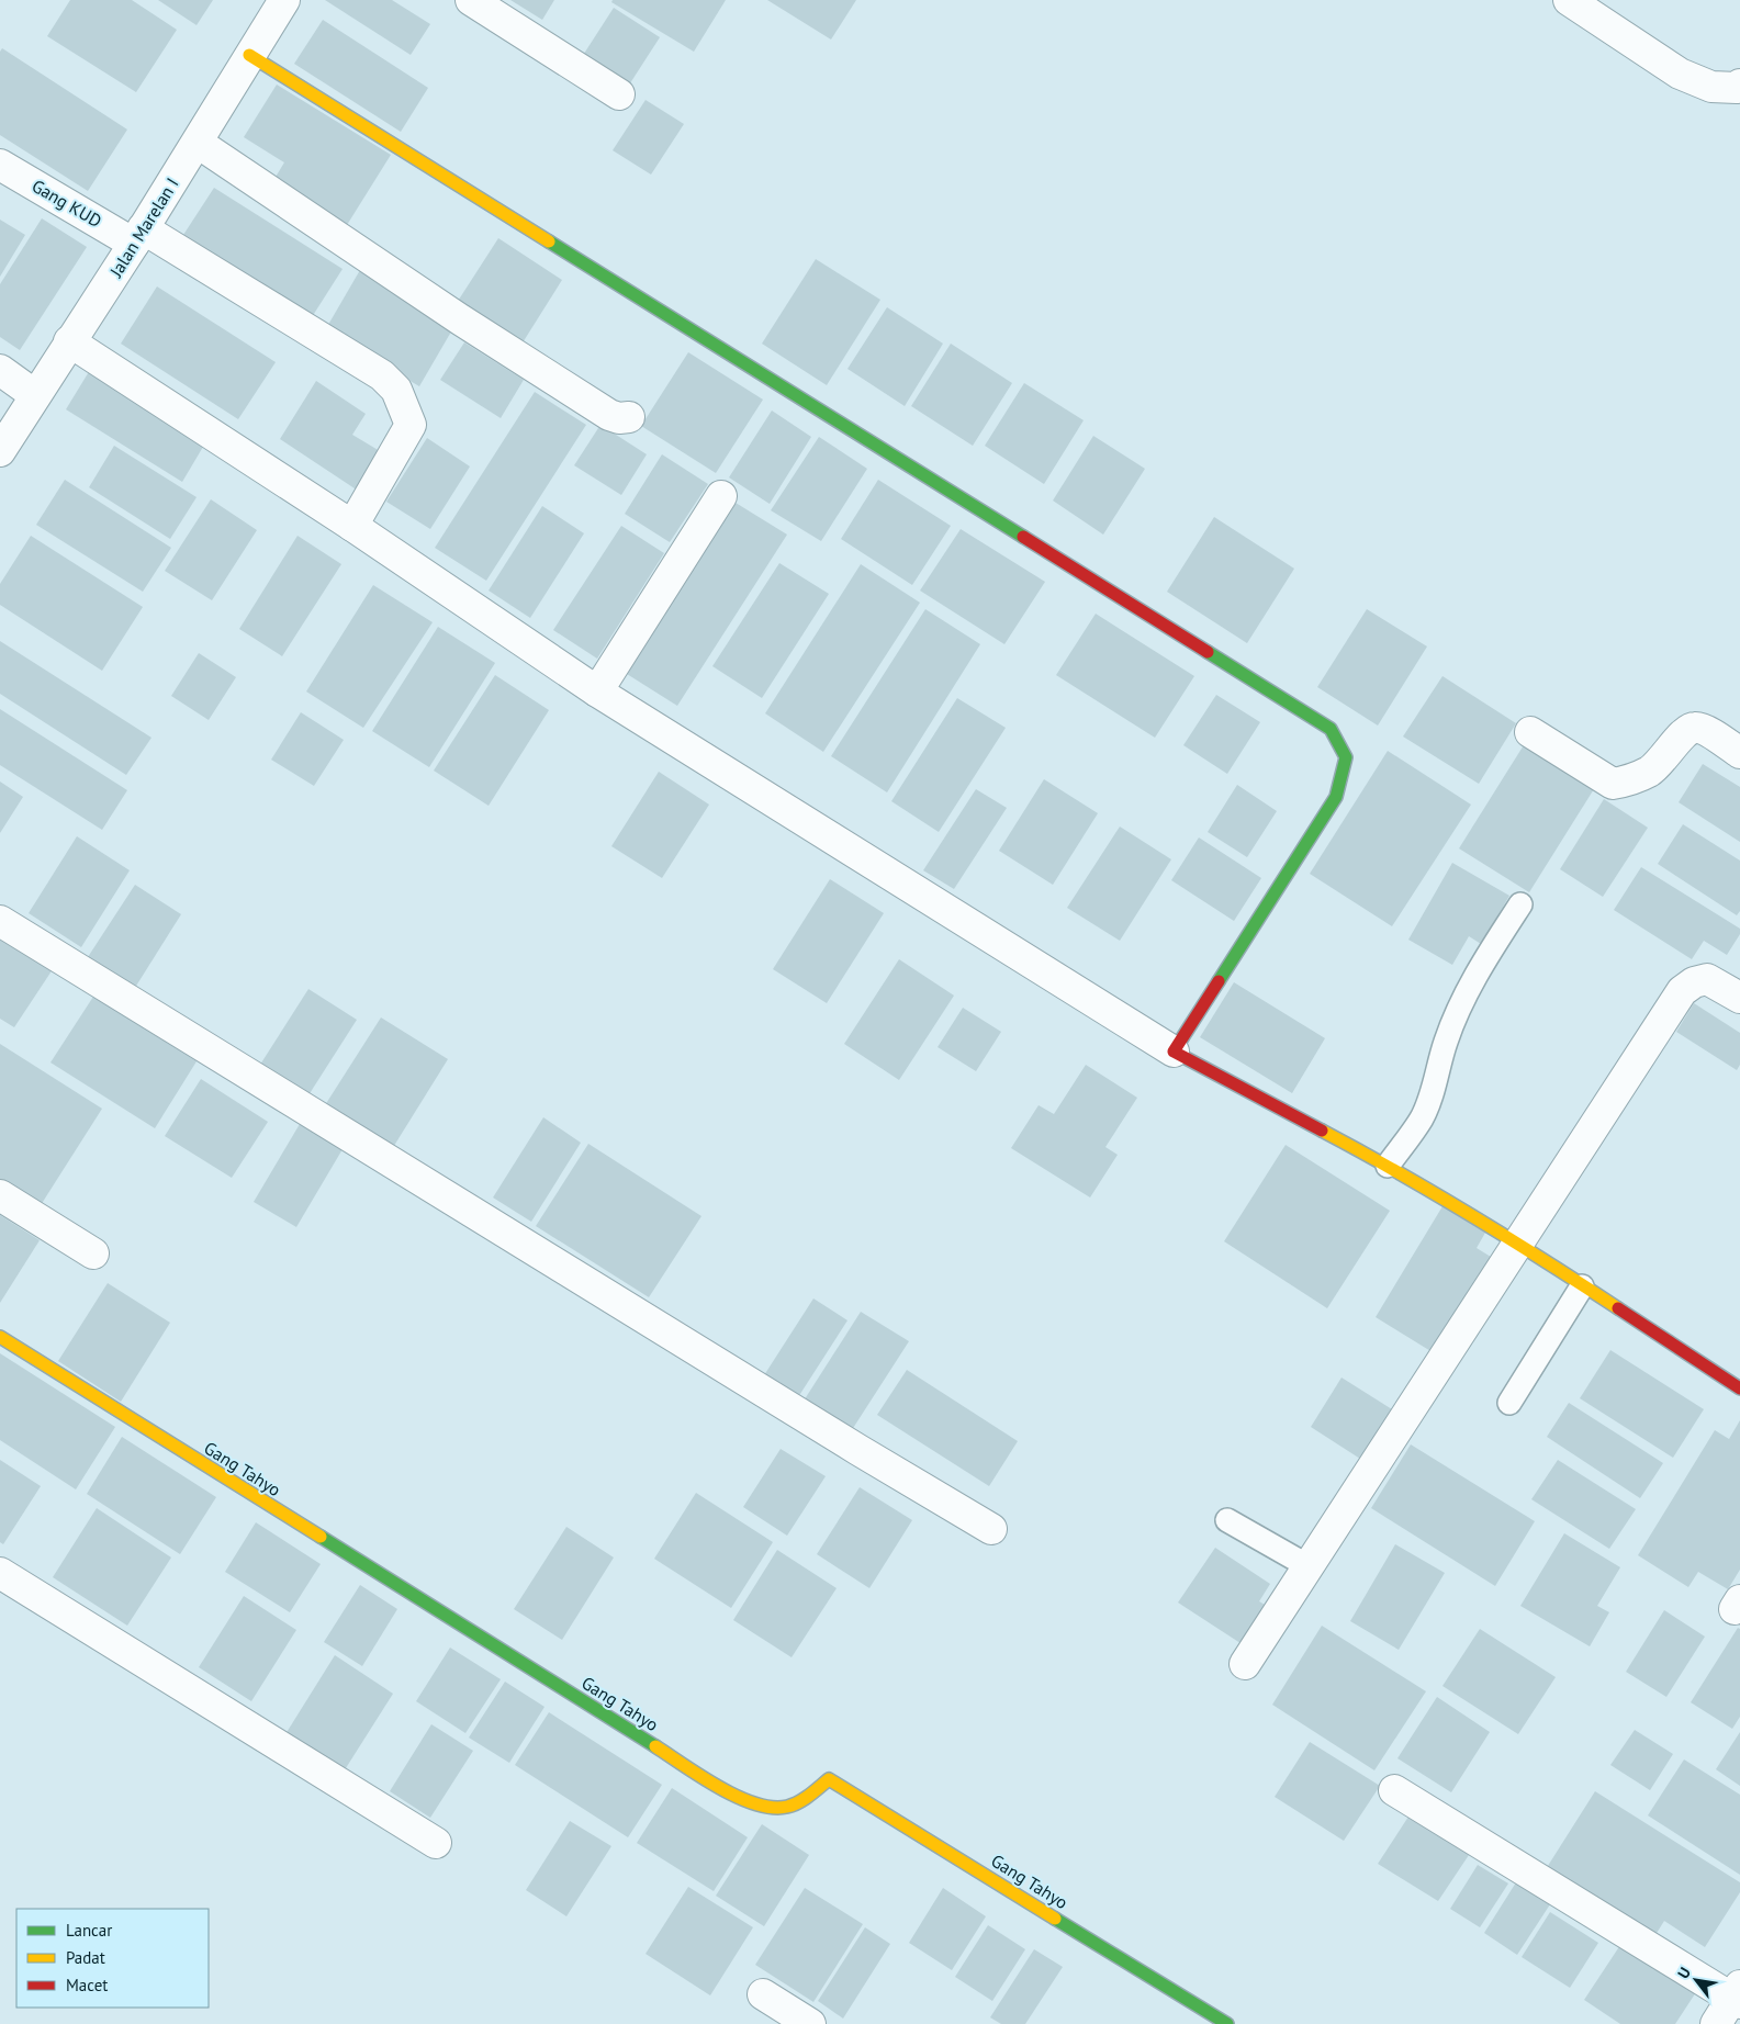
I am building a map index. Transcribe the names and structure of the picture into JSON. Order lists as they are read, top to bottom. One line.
{"streets":{"street":["Gang KUD","Jalan Marelan I","Gang Tahyo"]},"crossings":[["Gang KUD","Jalan Marelan I"]],"legend":["Lancar","Padat","Macet"],"north":"top left"}
